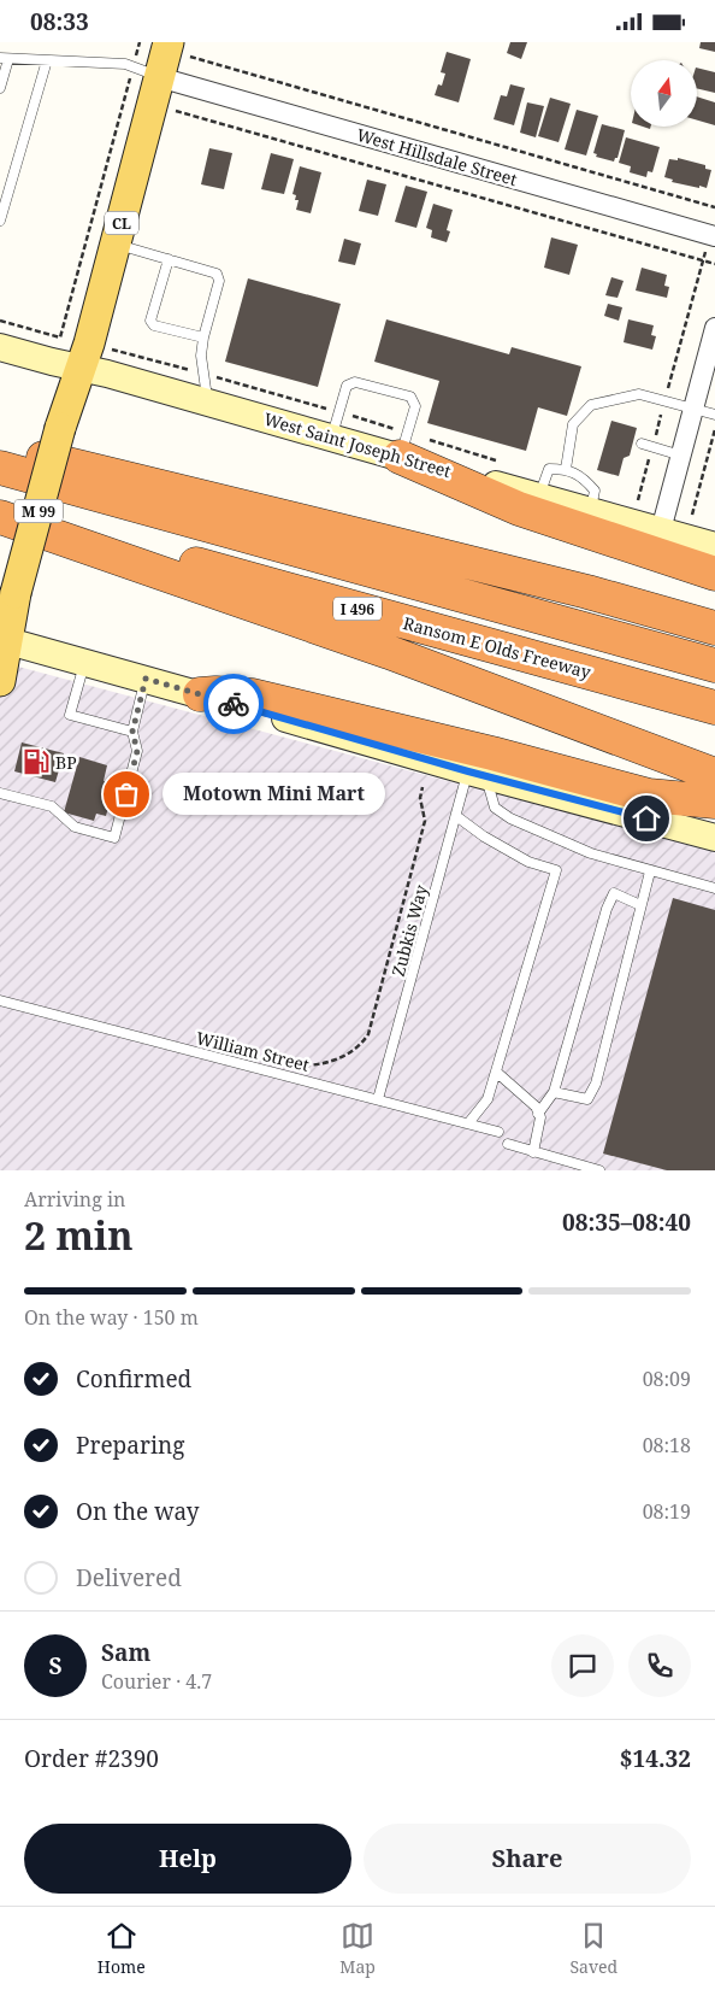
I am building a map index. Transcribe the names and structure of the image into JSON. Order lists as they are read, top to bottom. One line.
{"streets":{"highway":["I 496","Ransom E Olds Freeway"],"main road":["CL","West Saint Joseph Street","M 99"],"street":["West Hillsdale Street"],"lane":["Zubkis Way","William Street"]},"crossings":[["West Hillsdale Street","CL"],["CL","West Saint Joseph Street"],["CL","M 99"],["West Saint Joseph Street","M 99"],["Zubkis Way","William Street"]],"places":{"fuel station":["BP"],"other":["Motown Mini Mart"]},"north":"top","page":{"status":"08:33","bubble":"Motown Mini Mart","heading":["2 min","Arriving in","08:35–08:40"],"panel":["Sam","Courier · 4.7","Order #2390","$14.32"],"bar":"On the way · 150 m","list":[["Confirmed","08:09"],["Preparing","08:18"],["On the way","08:19"],"Delivered"],"round":"S","buttons":["Help","Share"],"tabs":["Home","Map","Saved"]}}
